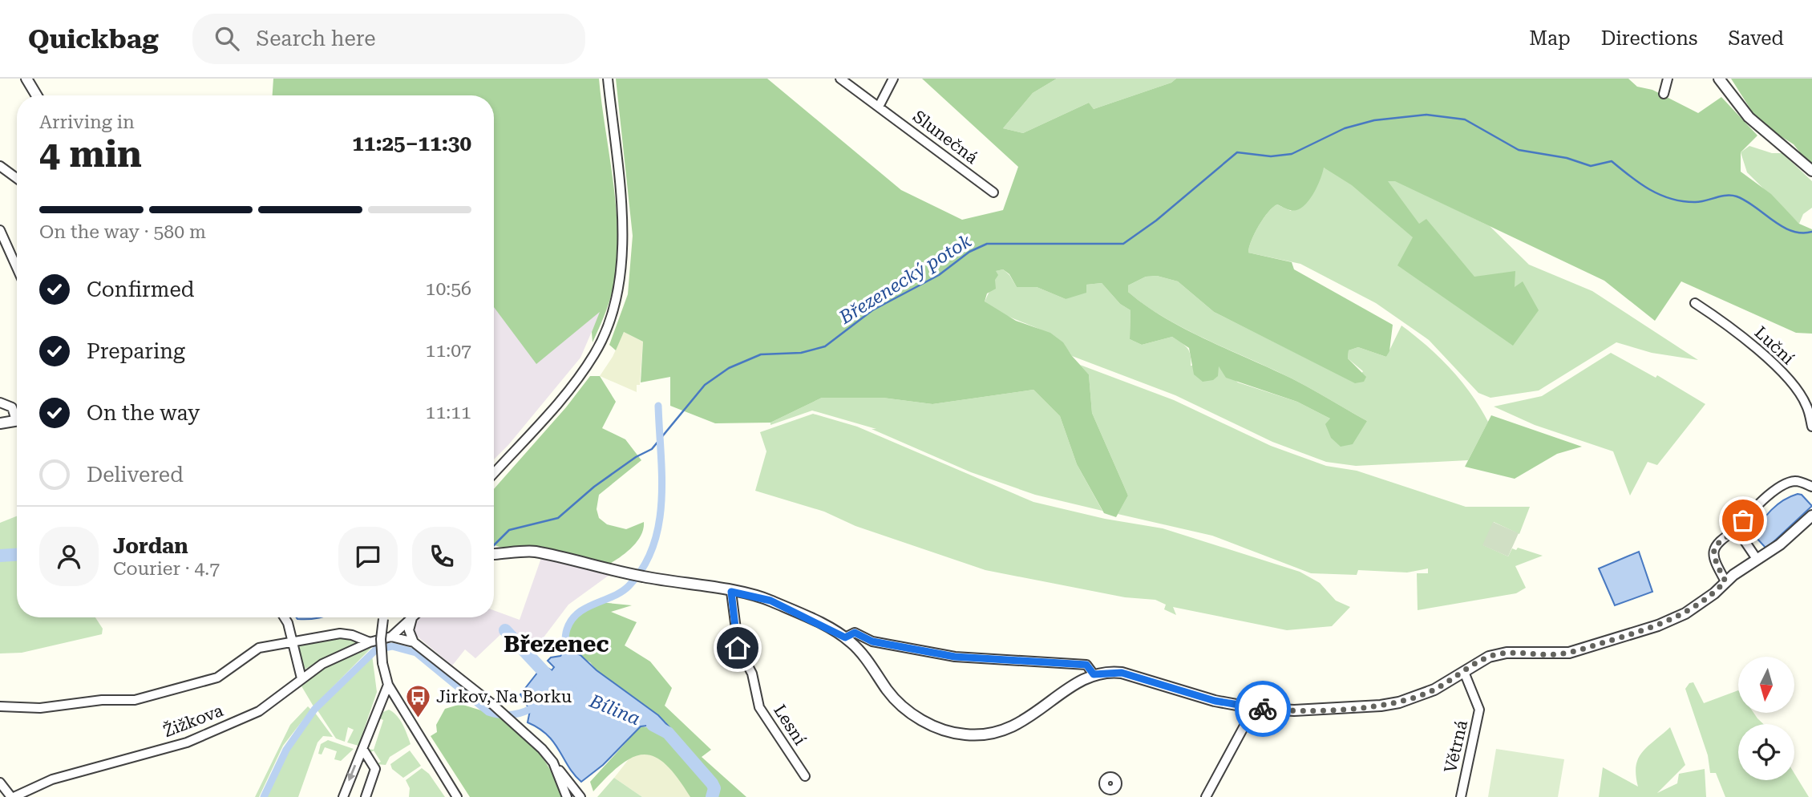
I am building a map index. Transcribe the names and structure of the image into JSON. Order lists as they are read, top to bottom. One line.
{"streets":{"street":["Slunečná","Luční","Žižkova","Lesní","Větrná"]},"districts":["Březenec"],"water":["Březenecký potok","Bílina"],"places":{"bus stop":["Jirkov, Na Borku"]},"north":"bottom","page":{"header":"Quickbag","search":"Search here","nav":["Map","Directions","Saved"],"heading":["4 min","Arriving in","11:25–11:30"],"panel":["Jordan","Courier · 4.7"],"bar":"On the way · 580 m","list":[["Confirmed","10:56"],["Preparing","11:07"],["On the way","11:11"],"Delivered"]}}
